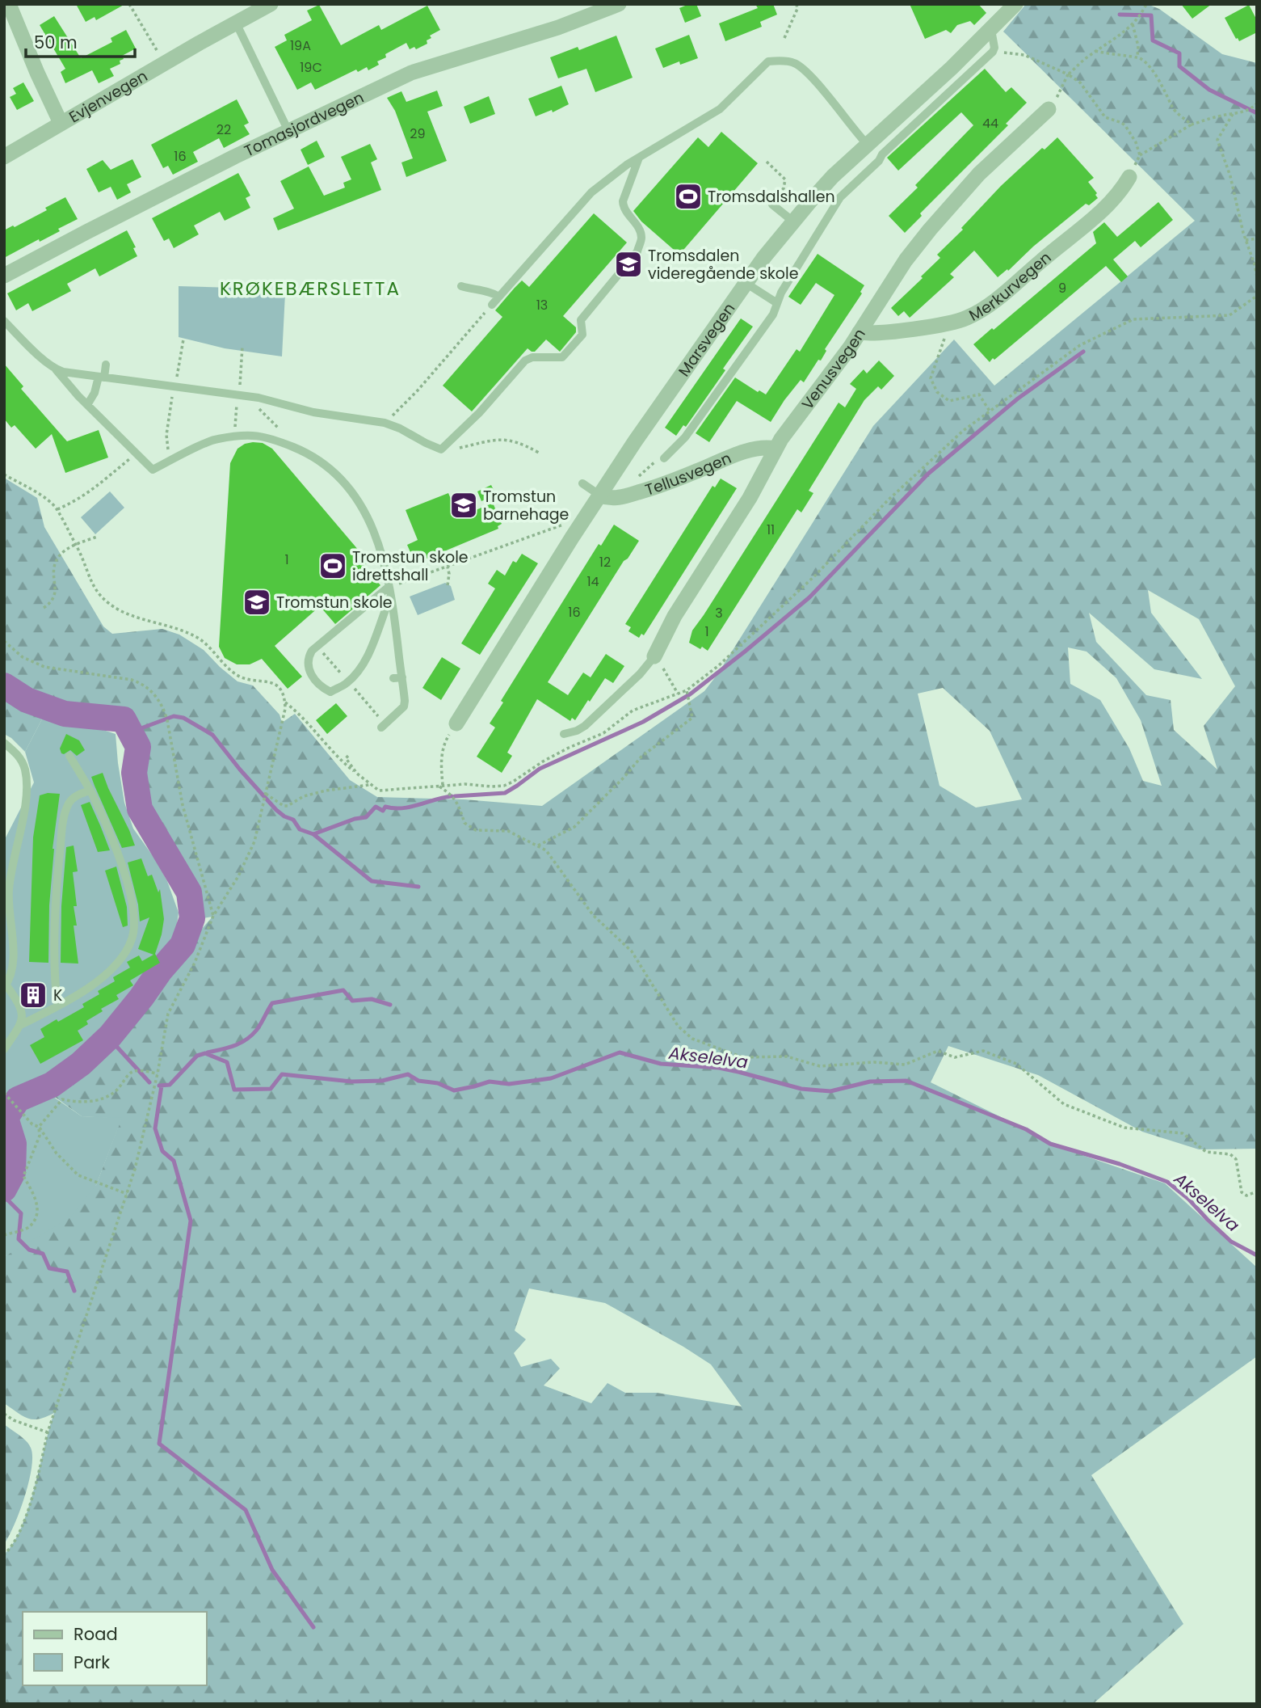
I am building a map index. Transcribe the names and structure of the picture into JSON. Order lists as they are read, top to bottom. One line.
{"streets":{"street":["Evjenvegen","Tomasjordvegen","Merkurvegen","Marsvegen","Venusvegen","Tellusvegen"]},"crossings":[["Merkurvegen","Venusvegen"],["Marsvegen","Tellusvegen"],["Venusvegen","Tellusvegen"]],"districts":["KRØKEBÆRSLETTA"],"water":["Akselelva"],"places":{"sports":["Tromsdalshallen","Tromstun skole idrettshall"],"school or university":["Tromsdalen videregående skole","Tromstun barnehage","Tromstun skole"],"building":["K"]},"house_numbers":["19A","19C","44","22","29","16","9","13","11","1","12","14","16","3","1"],"legend":["Road","Park"],"scale_bar":"50 m"}
